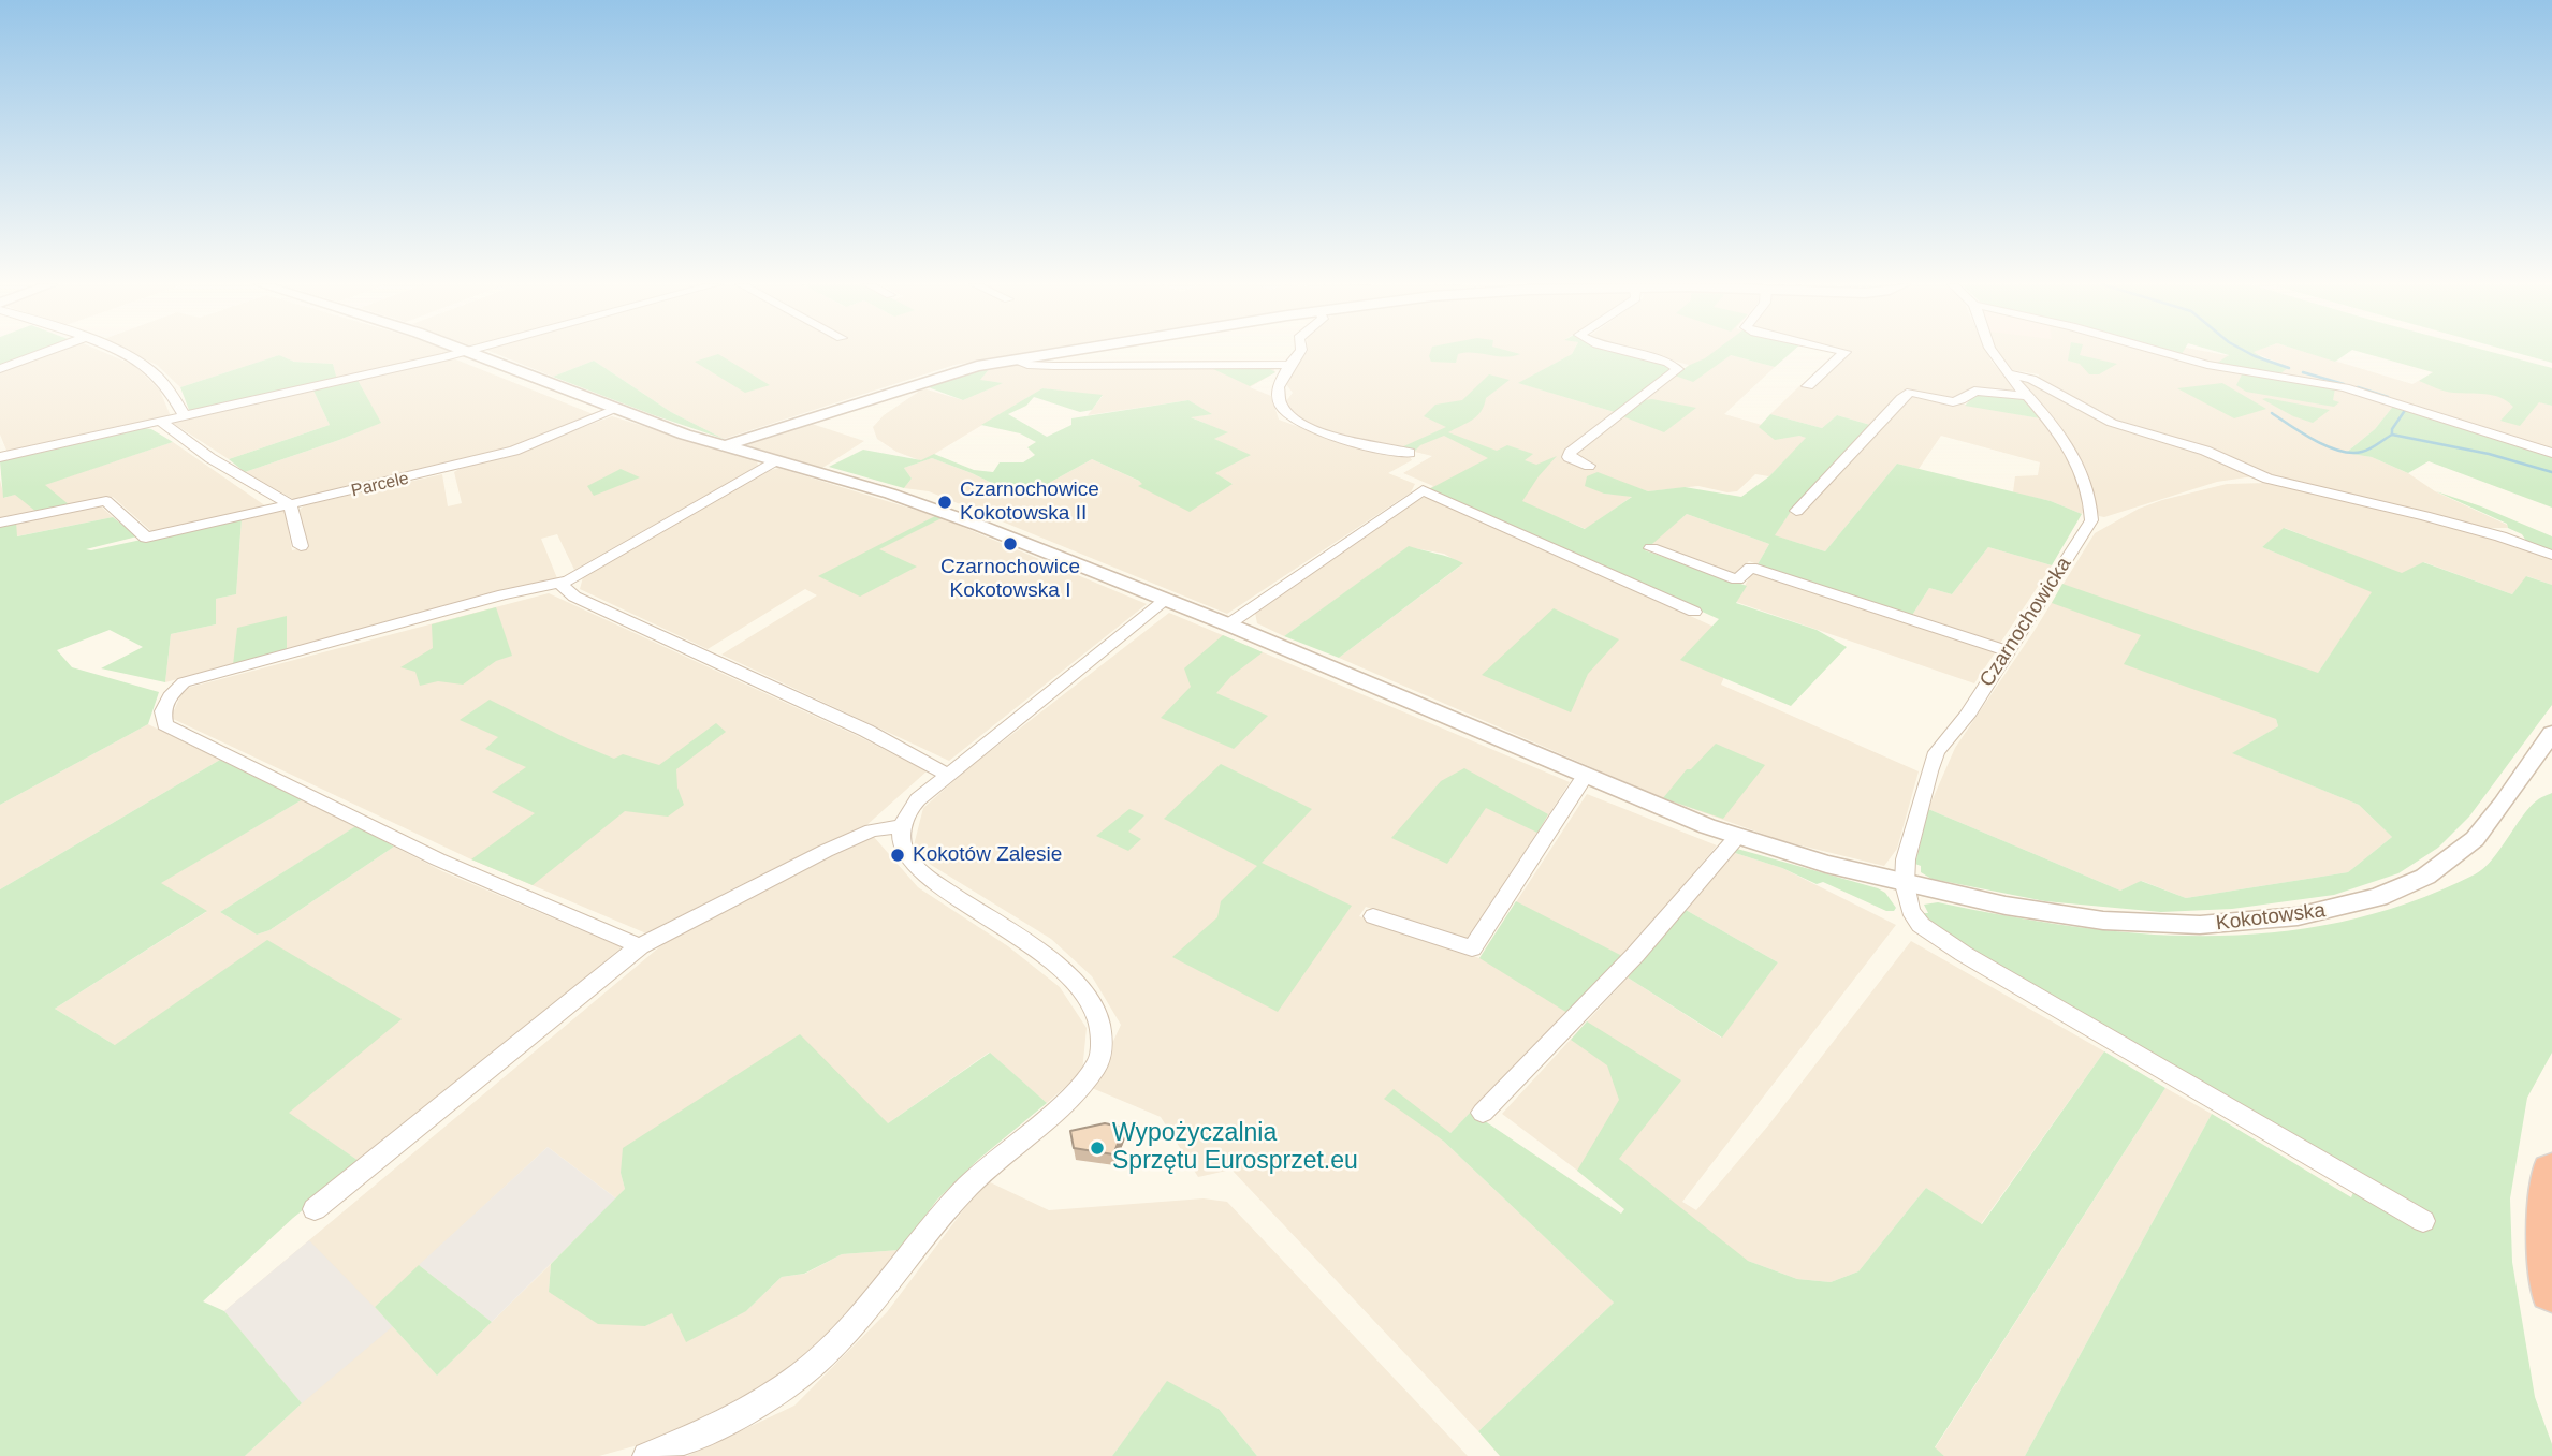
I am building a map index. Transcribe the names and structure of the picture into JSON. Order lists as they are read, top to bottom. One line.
{"streets":{"street":["Parcele","Czarnochowicka","Kokotowska"]},"crossings":[["Czarnochowicka","Kokotowska"]],"places":["Czarnochowice Kokotowska II","Czarnochowice Kokotowska I","Kokotów Zalesie","Wypożyczalnia Sprzętu Eurosprzet.eu"]}
